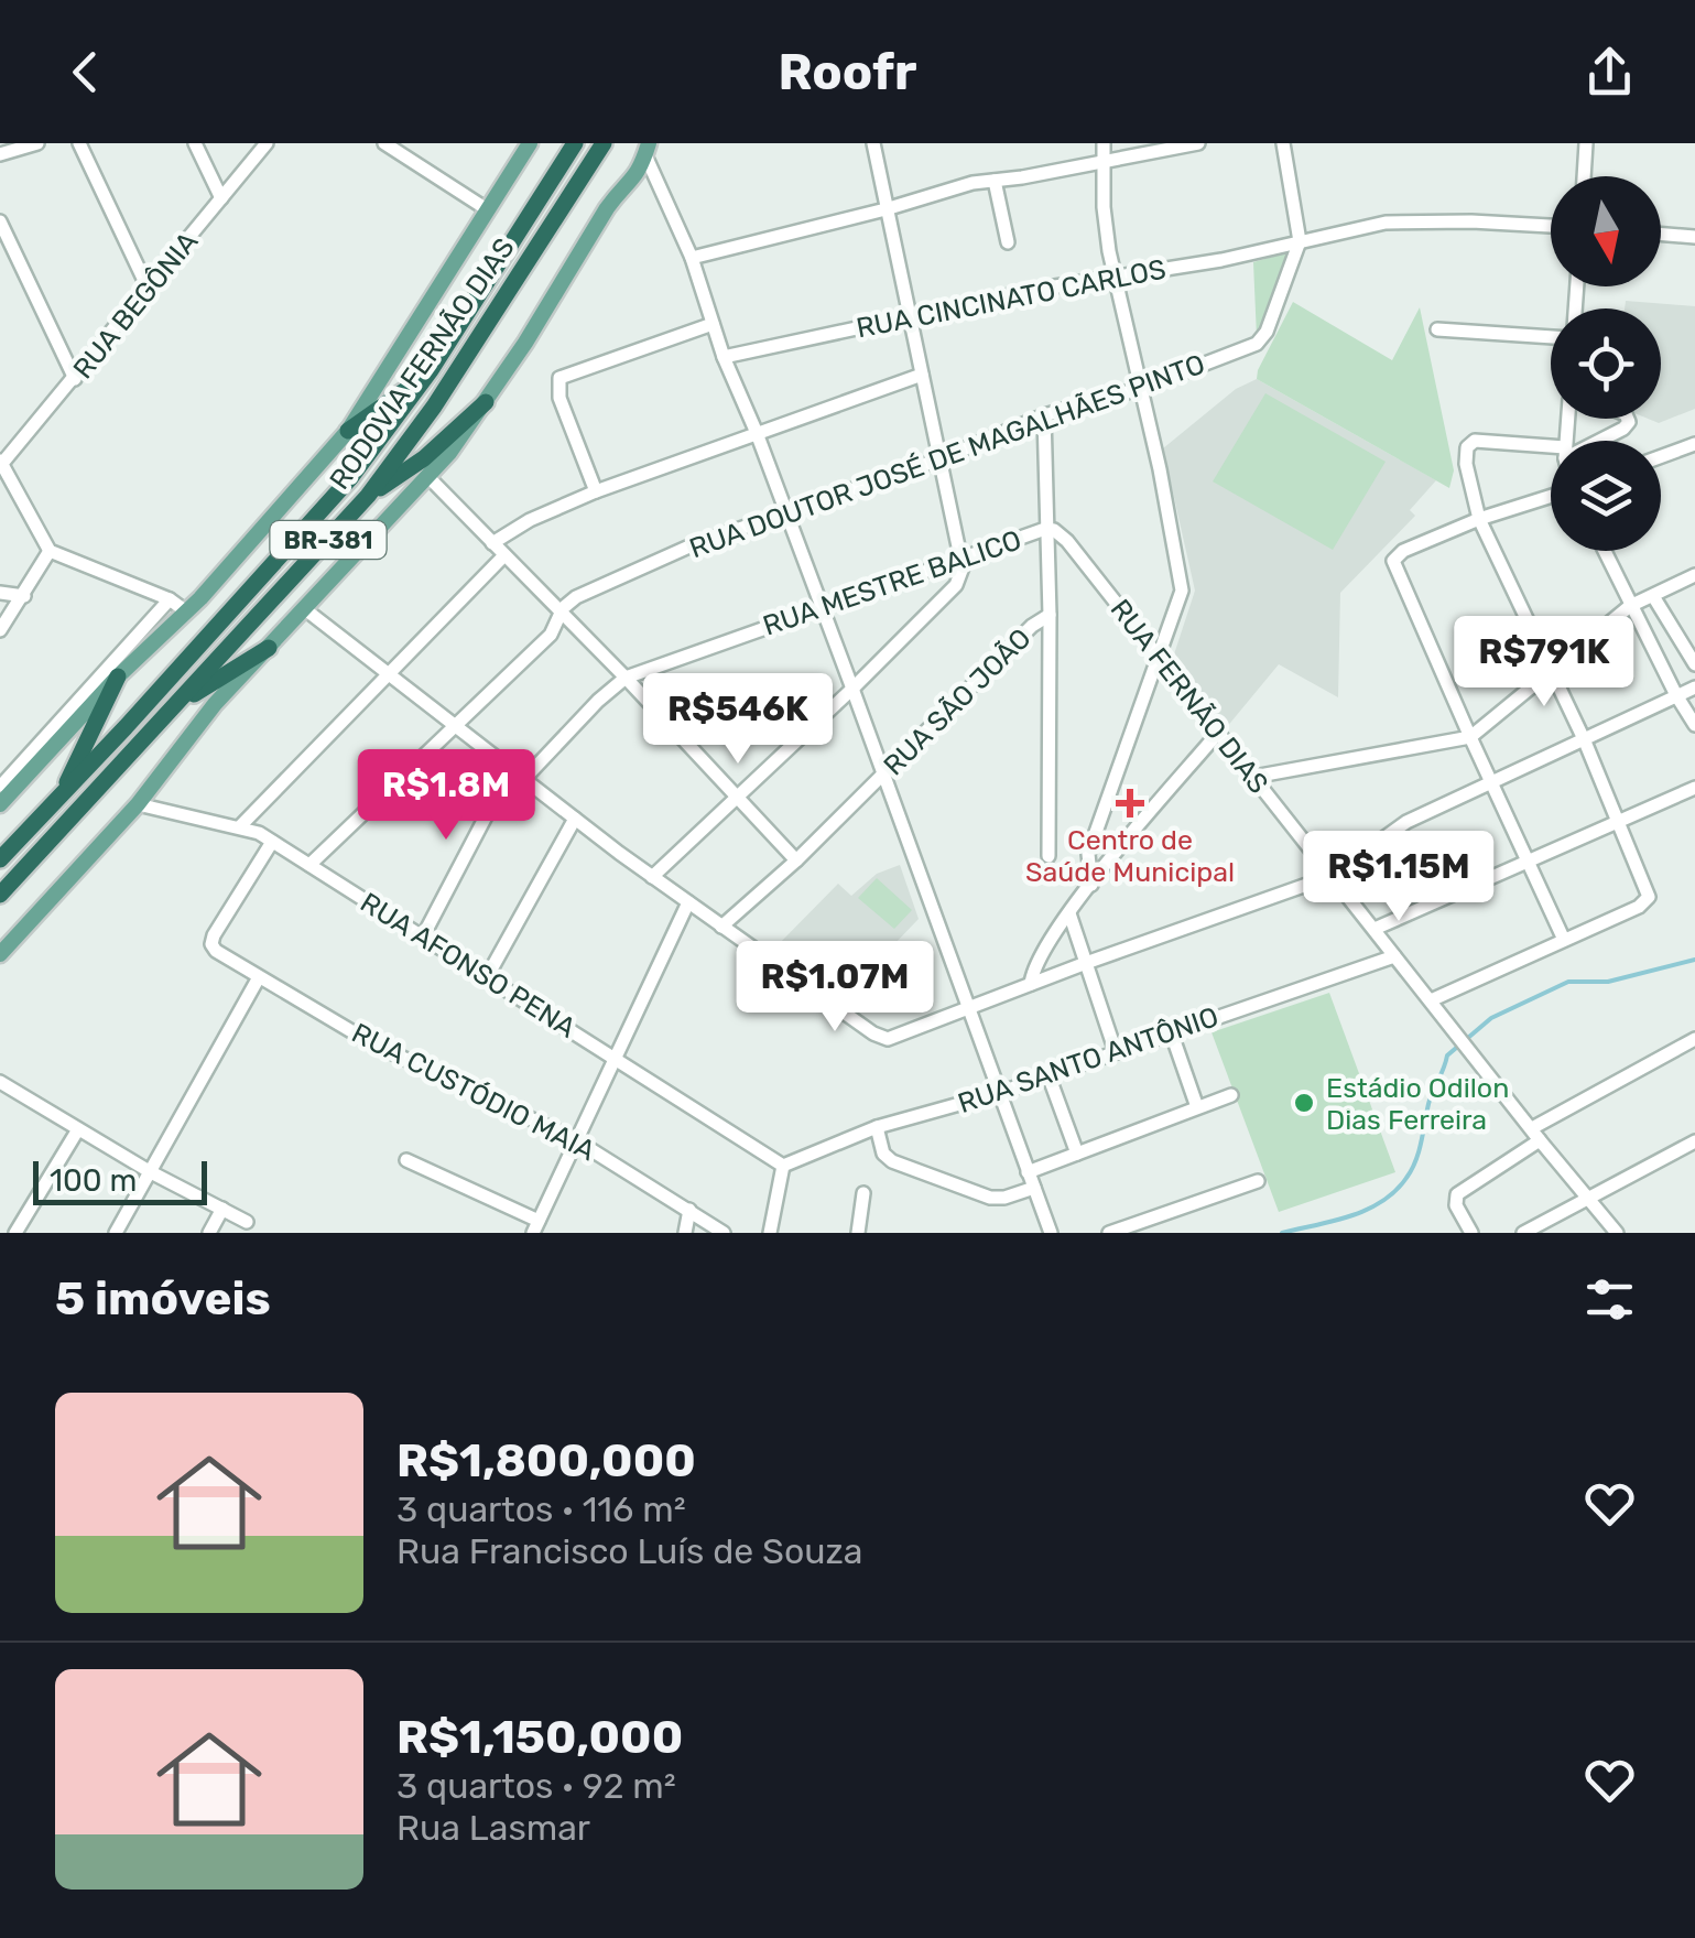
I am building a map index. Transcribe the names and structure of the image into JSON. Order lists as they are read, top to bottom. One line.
{"streets":{"highway":["RODOVIA FERNÃO DIAS","BR-381"],"street":["RUA CINCINATO CARLOS","RUA BEGÔNIA","RUA DOUTOR JOSÉ DE MAGALHÃES PINTO","RUA MESTRE BALICO","RUA FERNÃO DIAS","RUA SÃO JOÃO","RUA AFONSO PENA","RUA SANTO ANTÔNIO","RUA CUSTÓDIO MAIA"]},"crossings":[["RUA CINCINATO CARLOS","RUA DOUTOR JOSÉ DE MAGALHÃES PINTO"],["RUA DOUTOR JOSÉ DE MAGALHÃES PINTO","RUA AFONSO PENA"],["RUA MESTRE BALICO","RUA FERNÃO DIAS"],["RUA FERNÃO DIAS","RUA SANTO ANTÔNIO"],["RUA AFONSO PENA","RUA SANTO ANTÔNIO"],["RUA AFONSO PENA","RUA CUSTÓDIO MAIA"]],"places":{"health":["Centro de Saúde Municipal"],"other":["Estádio Odilon Dias Ferreira"]},"scale_bar":"100 m","north":"bottom","page":{"header":"Roofr","price":["R$791K","R$546K","R$1.8M","R$1.15M","R$1.07M"],"scale":"100 m","heading":"5 imóveis","list":[{"name":"R$1,800,000","note":"3 quartos · 116 m² · Rua Francisco Luís de Souza"},{"name":"R$1,150,000","note":"3 quartos · 92 m² · Rua Lasmar"}]}}
